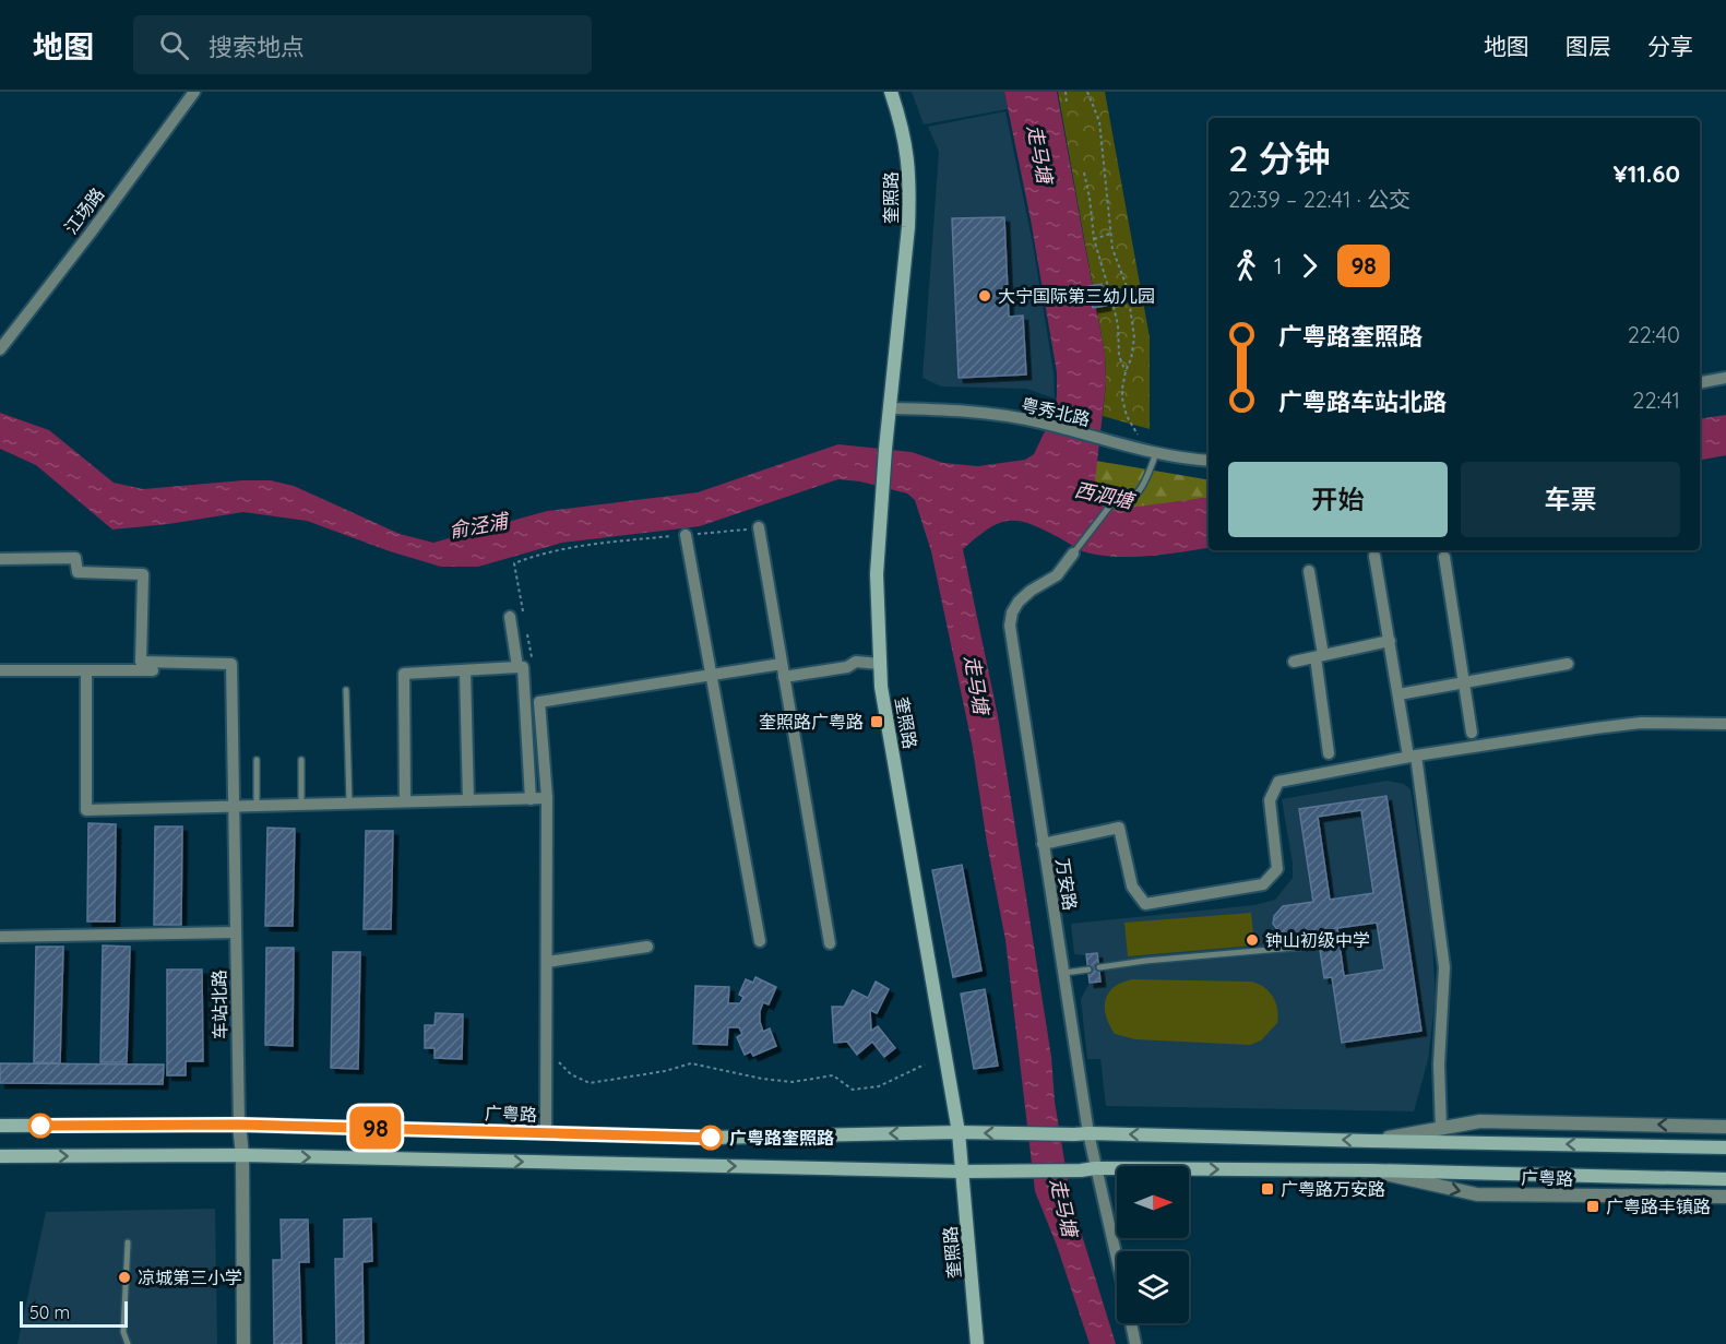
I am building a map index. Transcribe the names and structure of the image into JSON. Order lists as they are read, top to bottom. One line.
{"streets":{"main road":["奎照路","广粤路"],"street":["江场路","粤秀北路","万安路","车站北路"]},"crossings":[["奎照路","粤秀北路"],["奎照路","广粤路"],["粤秀北路","万安路"],["万安路","广粤路"],["车站北路","广粤路"]],"water":["走马塘","西泗塘","俞泾浦"],"places":{"other":["大宁国际第三幼儿园","钟山初级中学","广粤路奎照路","凉城第三小学"],"transit":["奎照路广粤路","广粤路万安路","广粤路丰镇路"]},"lines":["bus line 98"],"scale_bar":"50 m","north":"right","page":{"header":"地图","search":"搜索地点","nav":["地图","图层","分享"],"on_map":"98","heading":["2 分钟","22:39 – 22:41 · 公交","¥11.60"],"legs":["1","98"],"list":[{"name":"广粤路奎照路","value":"22:40"},{"name":"广粤路车站北路","value":"22:41"}],"buttons":["开始","车票"],"scale":"50 m"}}
